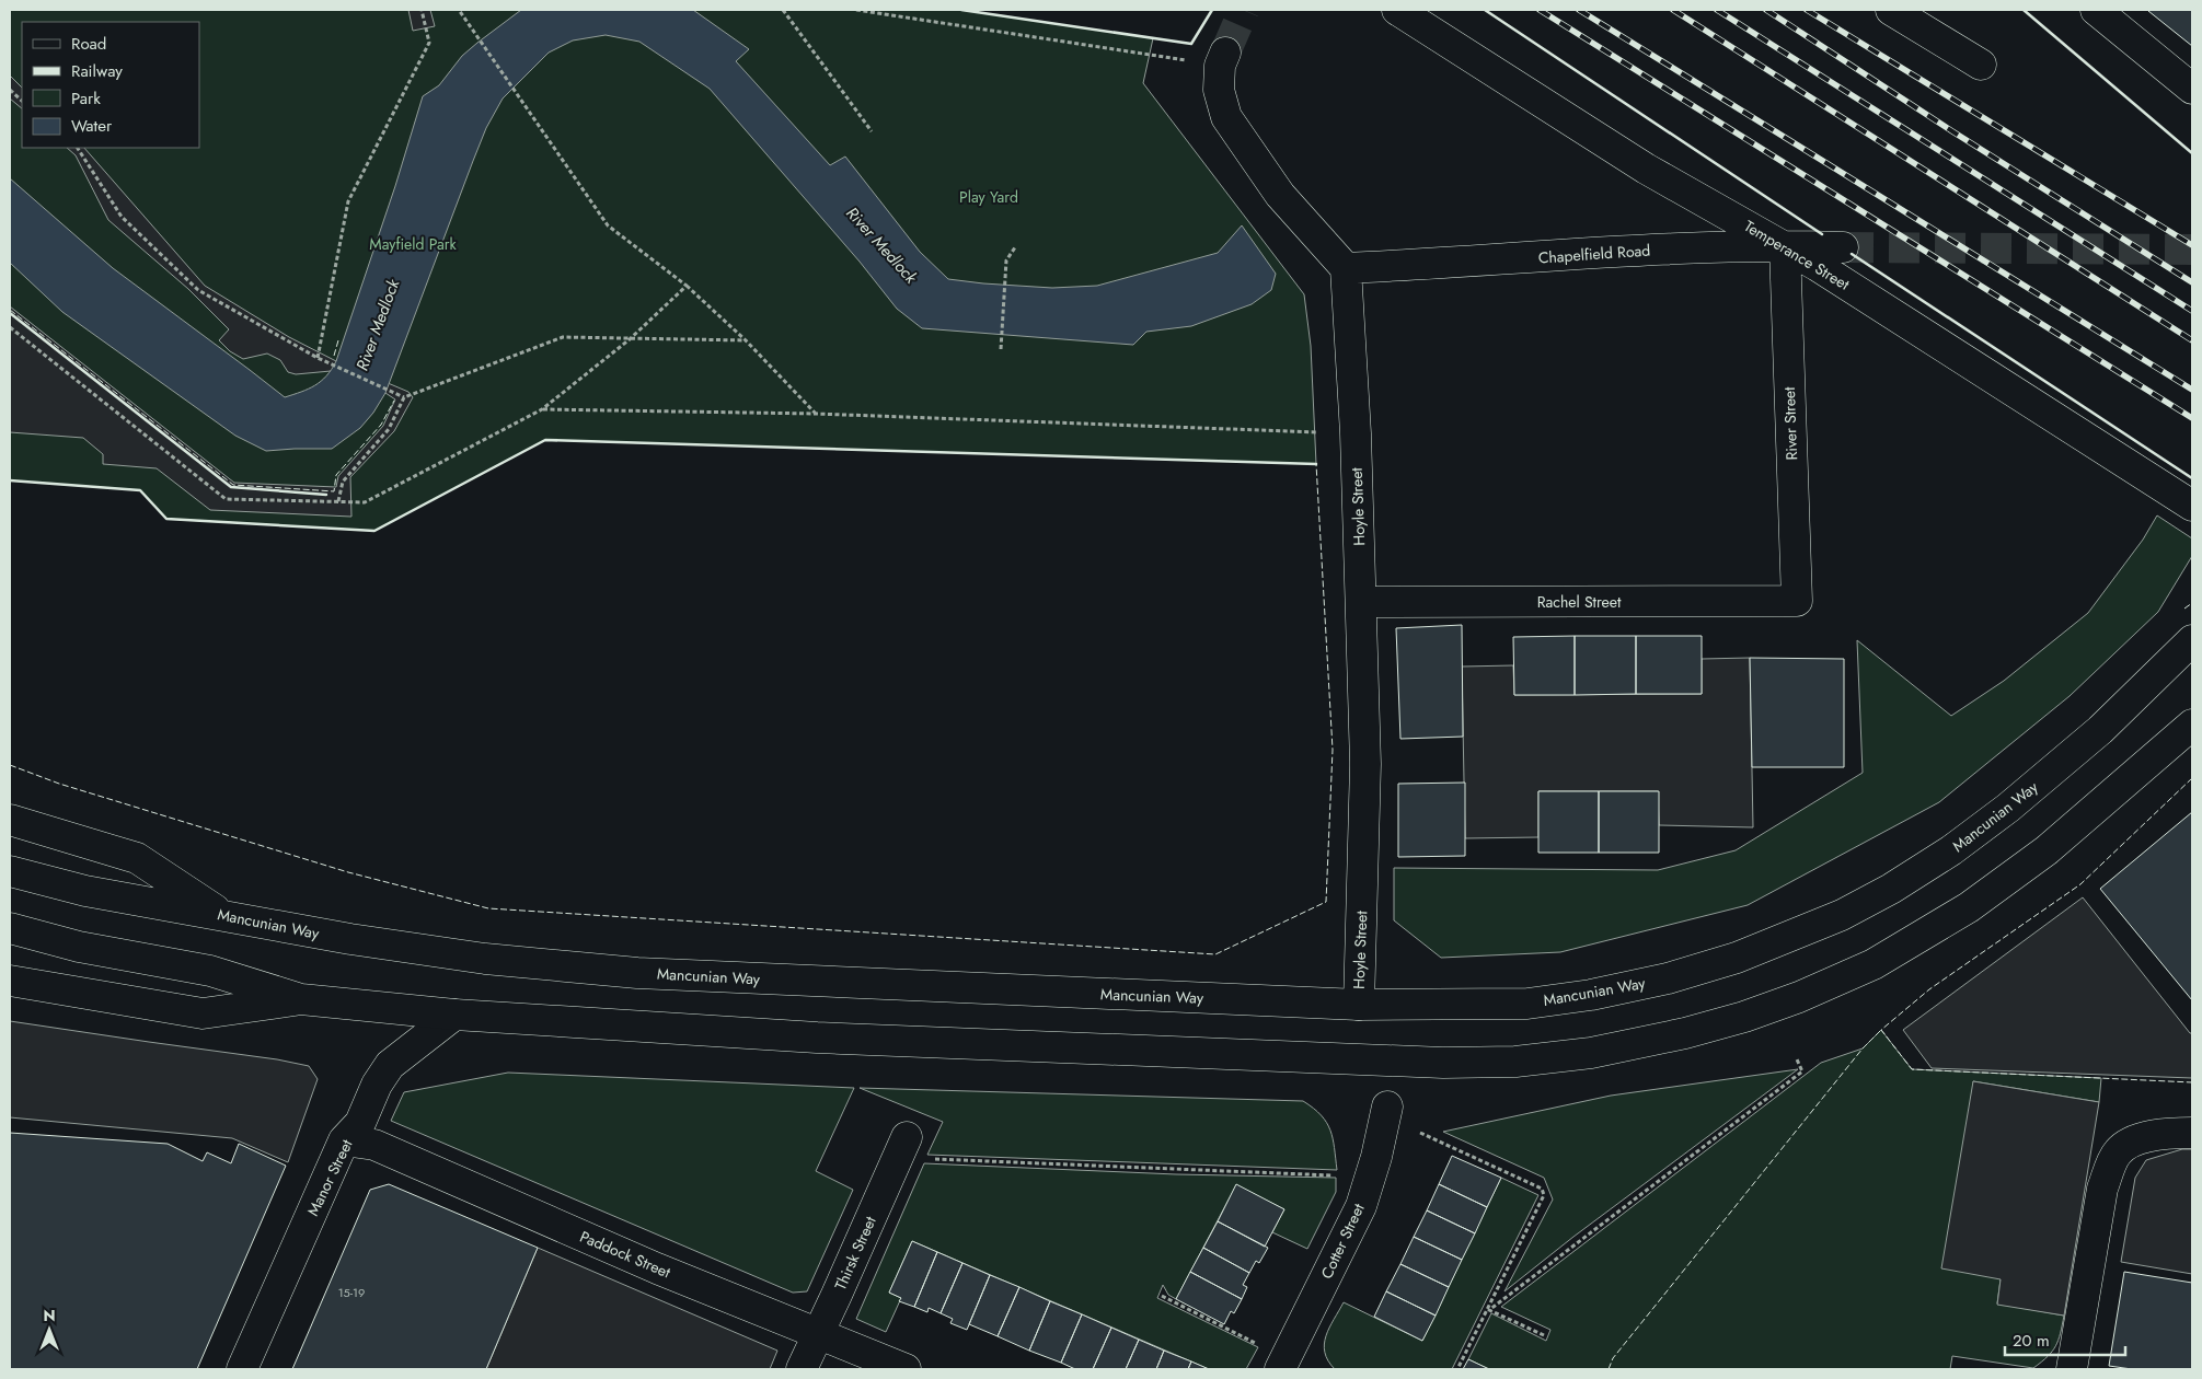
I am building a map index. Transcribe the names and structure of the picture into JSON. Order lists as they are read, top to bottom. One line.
{"streets":{"main road":["Chapelfield Road","Temperance Street","River Street","Hoyle Street","Rachel Street","Mancunian Way","Manor Street","Cotter Street","Thirsk Street","Paddock Street"]},"crossings":[["Chapelfield Road","Temperance Street"],["Chapelfield Road","River Street"],["Chapelfield Road","Hoyle Street"],["Temperance Street","River Street"],["River Street","Rachel Street"],["Hoyle Street","Rachel Street"],["Hoyle Street","Mancunian Way"],["Manor Street","Paddock Street"],["Thirsk Street","Paddock Street"]],"water":["River Medlock"],"parks":["Play Yard","Mayfield Park"],"house_numbers":["15-19"],"legend":["Road","Railway","Park","Water"],"scale_bar":"20 m","north":"top"}
